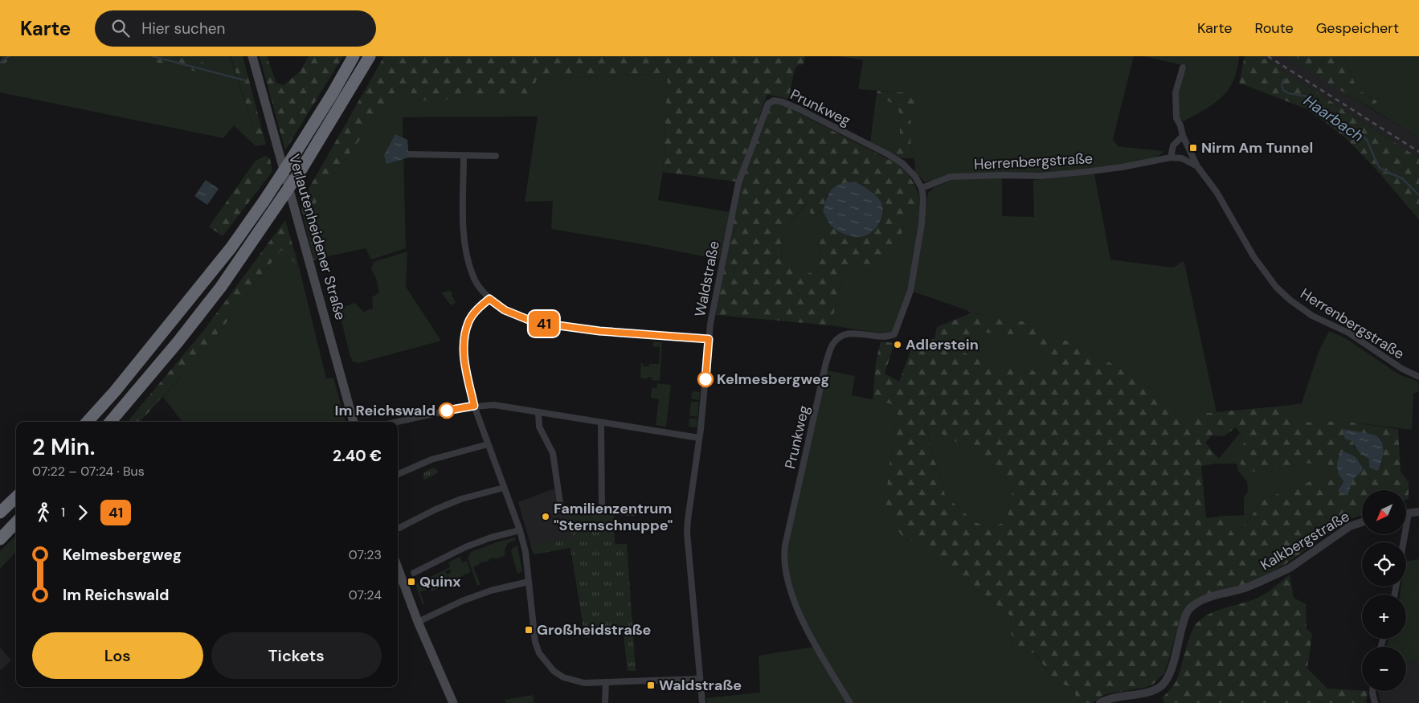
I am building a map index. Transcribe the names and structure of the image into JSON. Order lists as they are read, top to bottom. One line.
{"streets":{"main road":["Verlautenheidener Straße"],"street":["Prunkweg","Herrenbergstraße","Waldstraße","Kalkbergstraße"]},"crossings":[["Prunkweg","Herrenbergstraße"],["Prunkweg","Waldstraße"]],"water":["Haarbach"],"places":{"transit":["Nirm Am Tunnel","Quinx","Großheidstraße","Waldstraße"],"other":["Adlerstein","Kelmesbergweg","Im Reichswald","Familienzentrum \"Sternschnuppe\""]},"lines":["bus line 41"],"north":"bottom left","page":{"header":"Karte","search":"Hier suchen","nav":["Karte","Route","Gespeichert"],"on_map":"41","heading":["2 Min.","07:22 – 07:24 · Bus","2.40 €"],"map_buttons":["+","−"],"legs":["1","41"],"list":[{"name":"Kelmesbergweg","value":"07:23"},{"name":"Im Reichswald","value":"07:24"}],"buttons":["Los","Tickets"]}}
